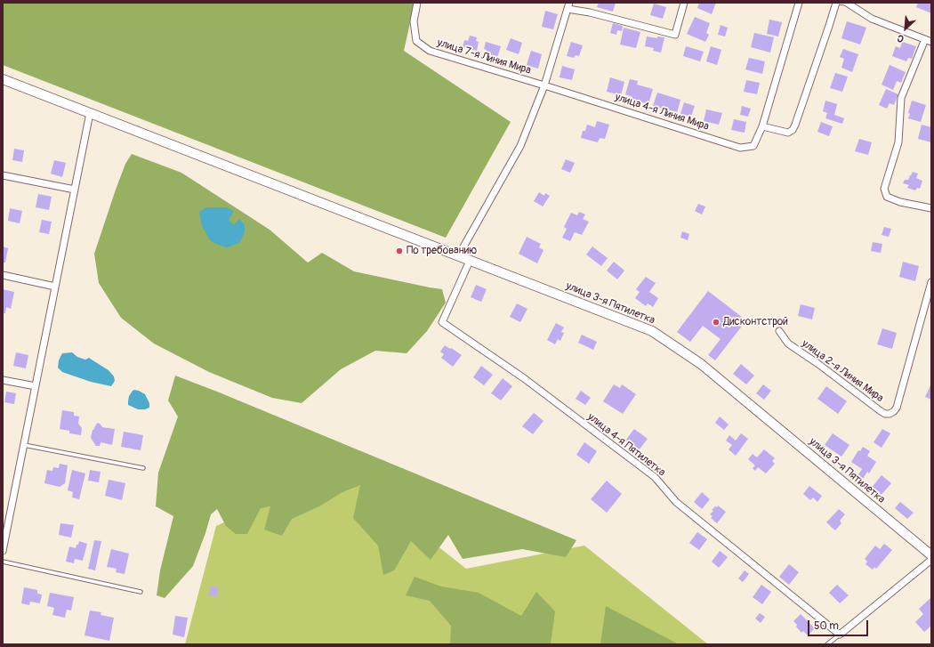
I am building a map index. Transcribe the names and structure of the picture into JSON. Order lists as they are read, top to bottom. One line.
{"streets":{"main road":["улица 3-я Пятилетка"],"street":["улица 7-я Линия Мира","улица 4-я Линия Мира","улица 2-я Линия Мира","улица 4-я Пятилетка"]},"crossings":[["улица 7-я Линия Мира","улица 4-я Линия Мира"],["улица 3-я Пятилетка","улица 4-я Пятилетка"]],"places":["По требованию","Дисконтстрой"],"scale_bar":"50 m","north":"bottom left"}
